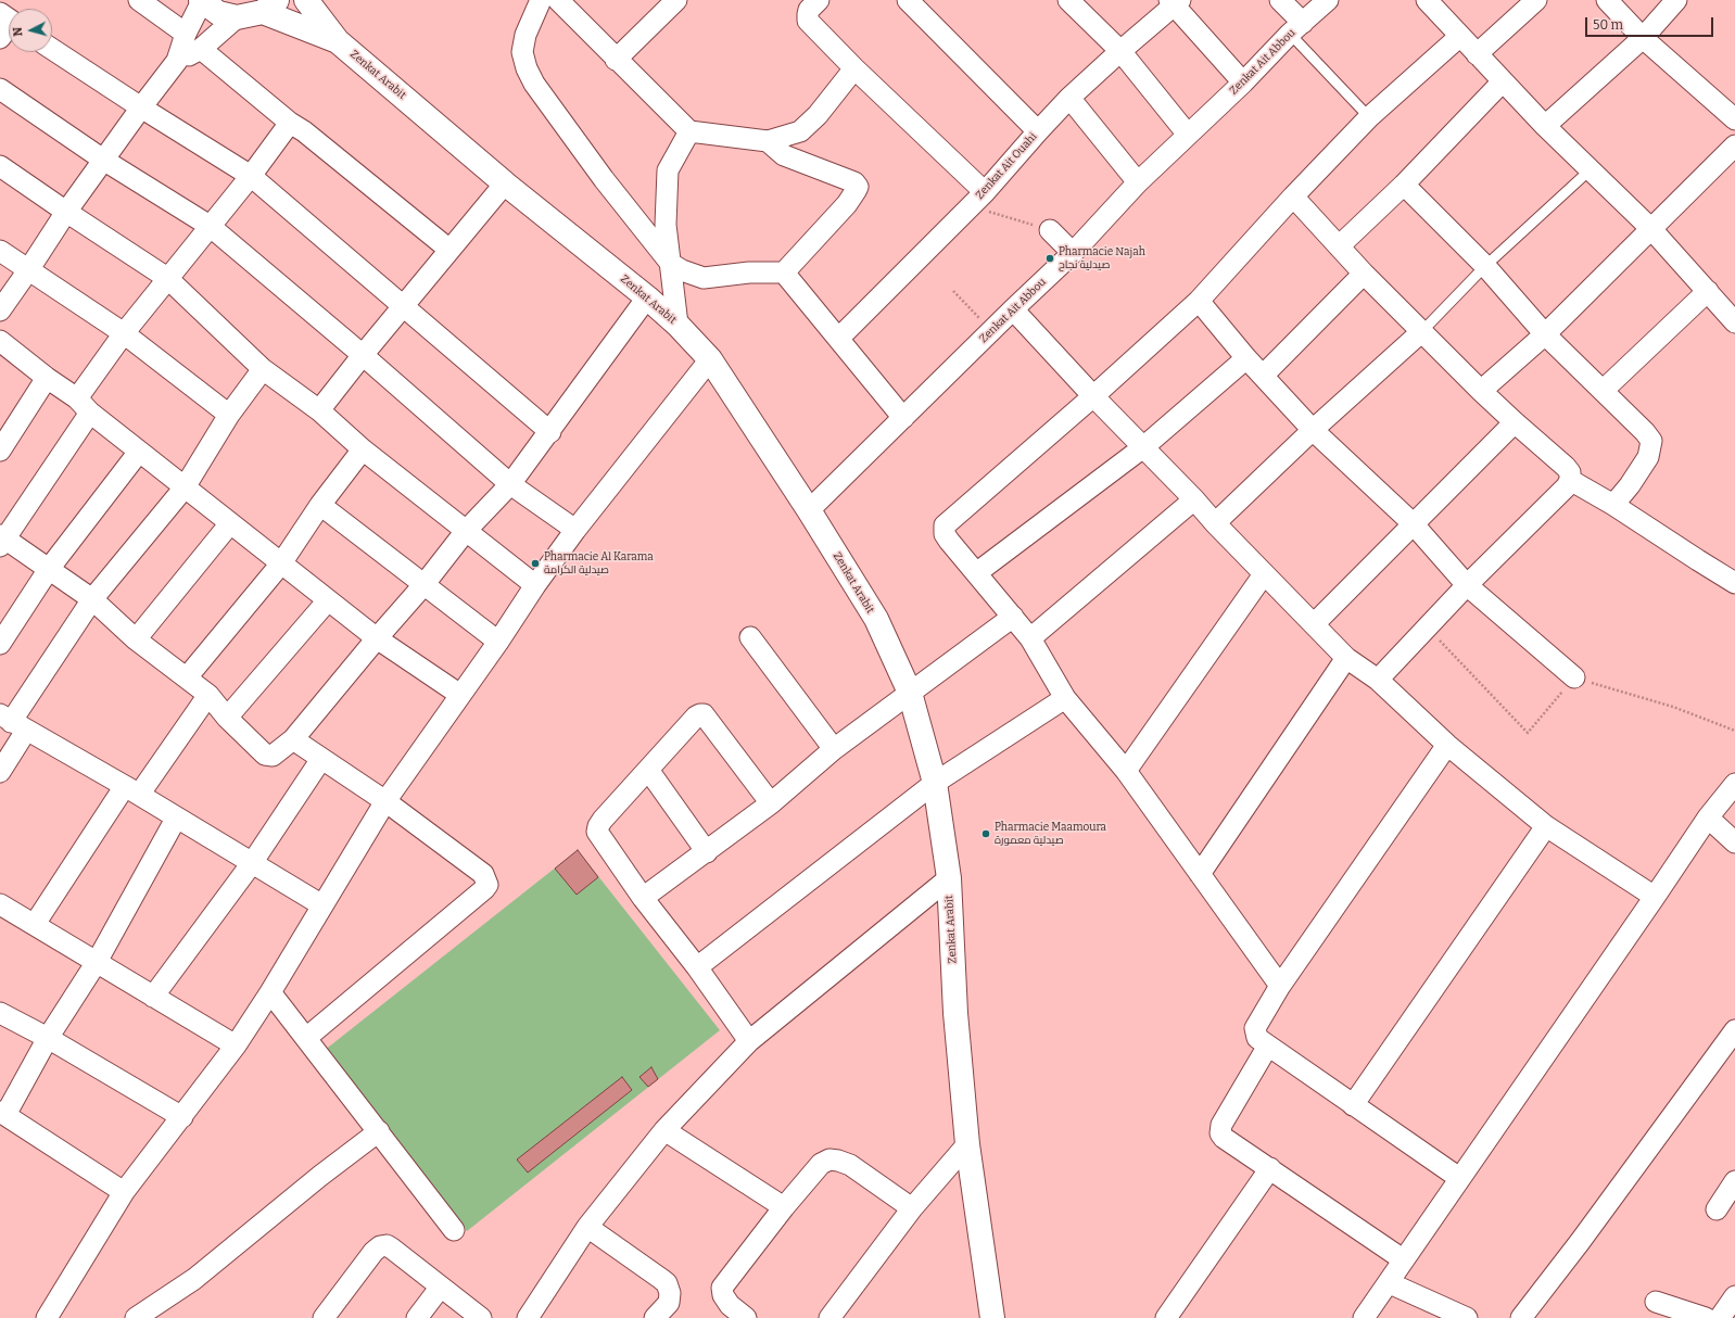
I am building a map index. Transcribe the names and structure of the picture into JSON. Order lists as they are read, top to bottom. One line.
{"streets":{"street":["Zenkat Ait Abbou","Zenkat Arabit","Zenkat Ait Ouahi"]},"crossings":[["Zenkat Ait Abbou","Zenkat Arabit"]],"places":["Pharmacie Najah صيدلية نجاح","Pharmacie Al Karama صيدلية الكرامة","Pharmacie Maamoura صيدلية معمورة"],"scale_bar":"50 m","north":"left"}
